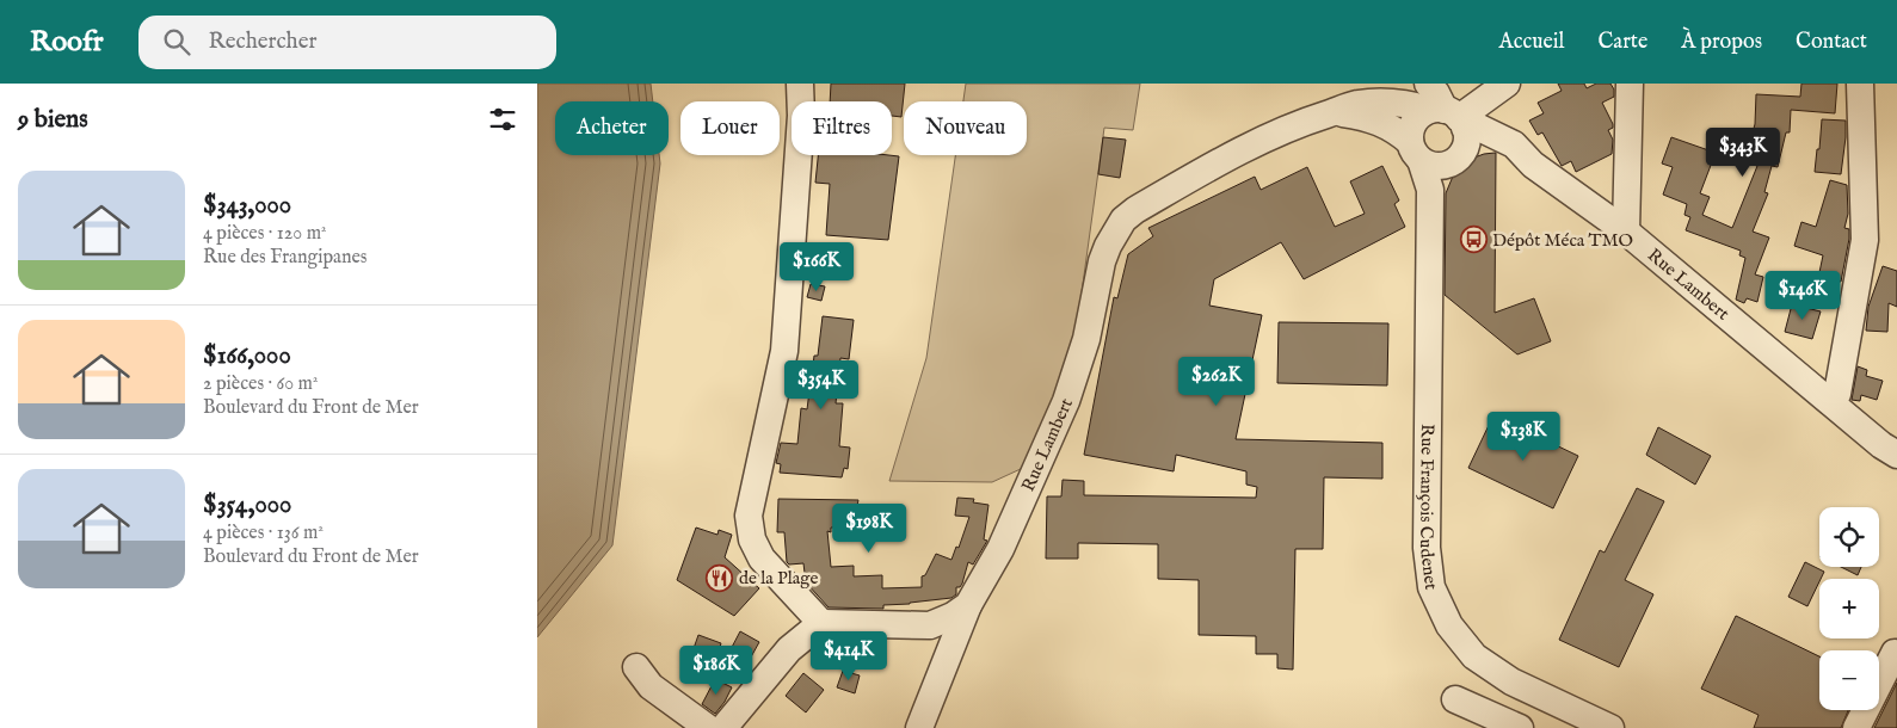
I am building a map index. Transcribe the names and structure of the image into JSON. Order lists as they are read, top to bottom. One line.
{"streets":{"street":["Rue Lambert","Rue François Cudenet"]},"crossings":[["Rue Lambert","Rue François Cudenet"]],"places":{"bus stop":["Dépôt Méca TMO"],"restaurant":["de la Plage"]},"page":{"header":"Roofr","search":"Rechercher","nav":["Accueil","Carte","À propos","Contact"],"heading":"9 biens","chip":["Acheter","Louer","Filtres","Nouveau"],"price":["$343K","$166K","$146K","$262K","$354K","$138K","$198K","$414K","$186K"],"list":[{"name":"$343,000","note":"4 pièces · 120 m² · Rue des Frangipanes"},{"name":"$166,000","note":"2 pièces · 60 m² · Boulevard du Front de Mer"},{"name":"$354,000","note":"4 pièces · 136 m² · Boulevard du Front de Mer"}],"map_buttons":["+","−"]}}
